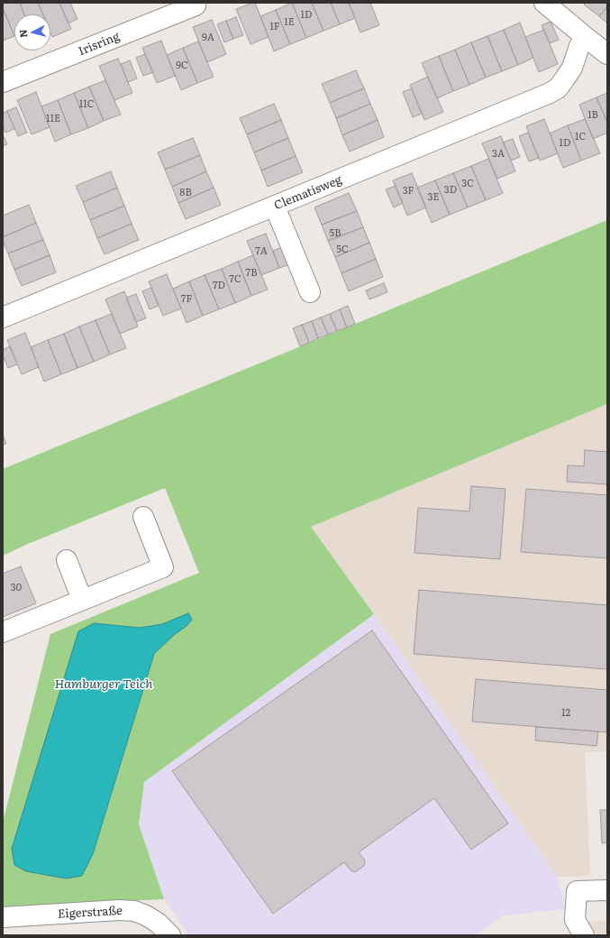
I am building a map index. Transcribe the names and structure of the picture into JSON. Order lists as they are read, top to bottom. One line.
{"streets":{"street":["Irisring","Clematisweg","Eigerstraße"]},"water":["Hamburger Teich"],"house_numbers":["1D","1E","1F","9A","9C","11C","1B","11E","1C","1D","3A","3C","3D","3F","8B","3E","5B","5C","7A","7B","7C","7D","7F","30","12"],"north":"left"}
